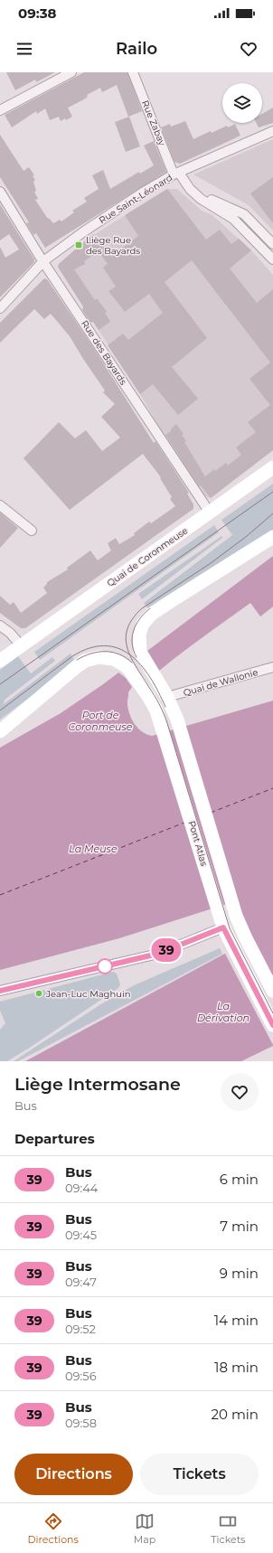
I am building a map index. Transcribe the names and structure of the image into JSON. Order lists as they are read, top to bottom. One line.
{"streets":{"street":["Rue Zabay","Rue Saint-Léonard","Rue des Bayards","Quai de Coronmeuse","Quai de Wallonie","Pont Atlas"]},"crossings":[["Rue Zabay","Rue Saint-Léonard"],["Rue Saint-Léonard","Rue des Bayards"],["Rue des Bayards","Quai de Coronmeuse"],["Quai de Wallonie","Pont Atlas"]],"water":["Port de Coronmeuse","La Meuse","La Dérivation"],"places":{"transit":["Liège Rue des Bayards"],"other":["Jean-Luc Maghuin"]},"lines":["bus line 39"],"page":{"status":"09:38","header":"Railo","on_map":"39","heading":[["Liège Intermosane","Bus"],"Departures"],"list":[{"mark":"39","name":"Bus","note":"09:44","value":"6 min"},{"mark":"39","name":"Bus","note":"09:45","value":"7 min"},{"mark":"39","name":"Bus","note":"09:47","value":"9 min"},{"mark":"39","name":"Bus","note":"09:52","value":"14 min"},{"mark":"39","name":"Bus","note":"09:56","value":"18 min"},{"mark":"39","name":"Bus","note":"09:58","value":"20 min"}],"buttons":["Directions","Tickets"],"tabs":["Directions","Map","Tickets"]}}
